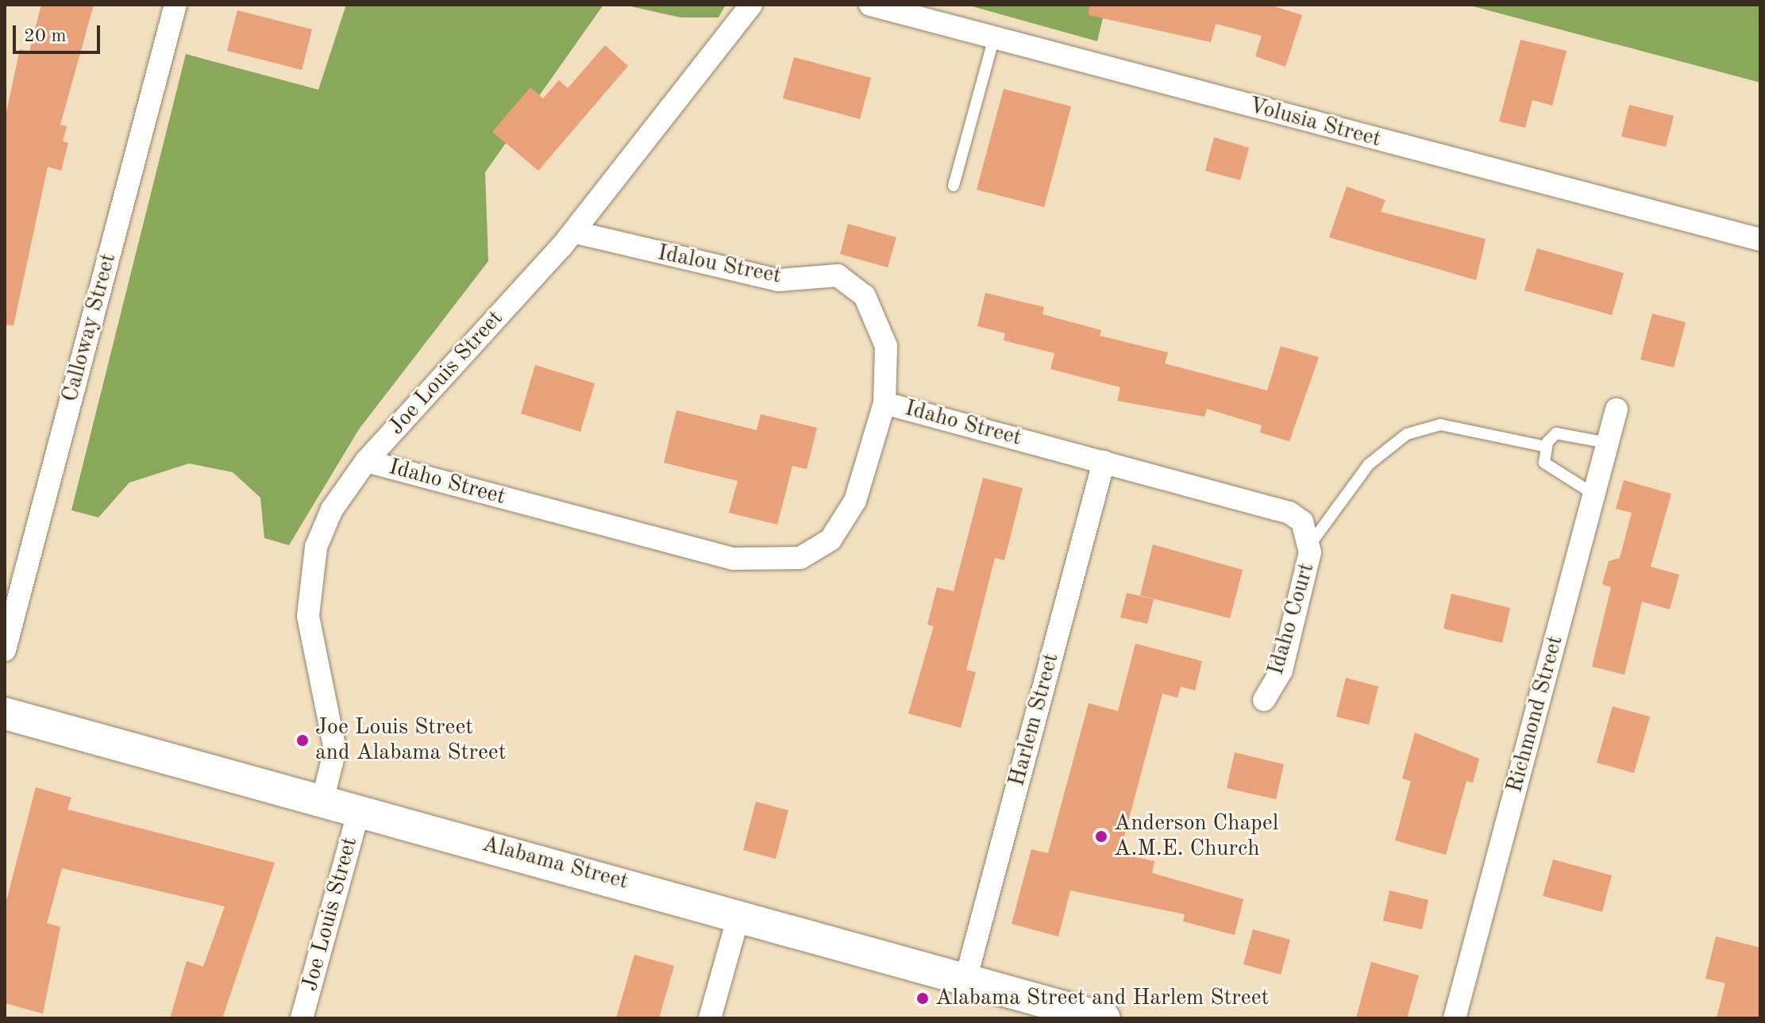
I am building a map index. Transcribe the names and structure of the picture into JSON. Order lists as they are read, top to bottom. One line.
{"streets":{"street":["Volusia Street","Idalou Street","Calloway Street","Joe Louis Street","Idaho Street","Idaho Court","Richmond Street","Harlem Street","Alabama Street"]},"crossings":[["Idalou Street","Joe Louis Street"],["Idalou Street","Idaho Street"],["Joe Louis Street","Idaho Street"],["Joe Louis Street","Alabama Street"],["Idaho Street","Idaho Court"],["Idaho Street","Harlem Street"],["Harlem Street","Alabama Street"]],"places":["Joe Louis Street and Alabama Street","Anderson Chapel A.M.E. Church","Alabama Street and Harlem Street"],"scale_bar":"20 m"}
